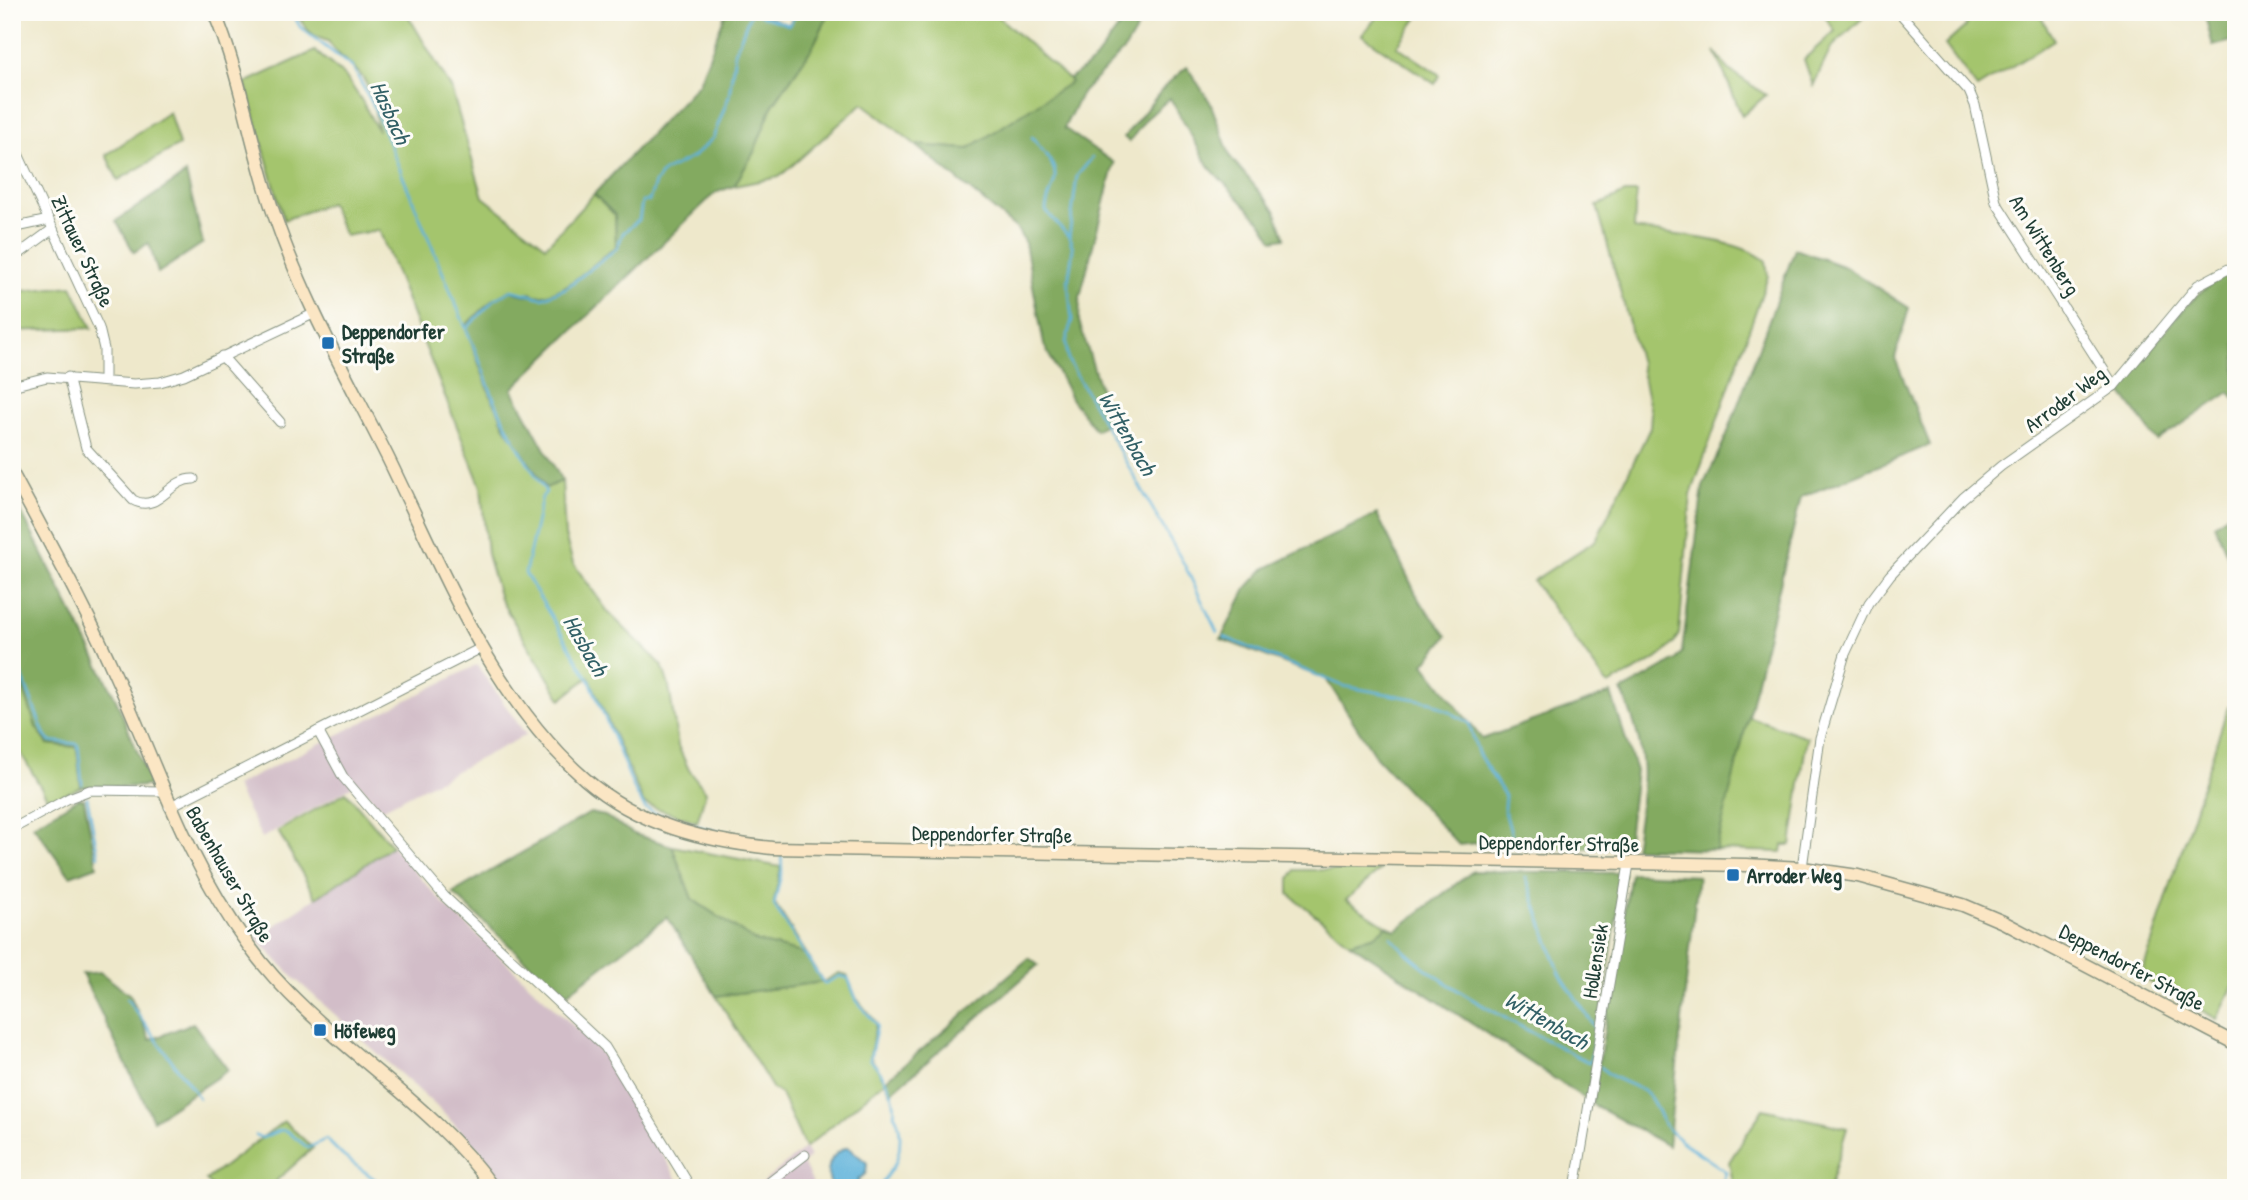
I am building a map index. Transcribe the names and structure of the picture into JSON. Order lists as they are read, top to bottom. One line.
{"streets":{"street":["Am Wittenberg","Zittauer Straße","Arroder Weg","Deppendorfer Straße","Babenhauser Straße","Hollensiek"]},"crossings":[["Am Wittenberg","Arroder Weg"],["Arroder Weg","Deppendorfer Straße"],["Deppendorfer Straße","Hollensiek"]],"water":["Hasbach","Wittenbach"],"places":{"transit":["Deppendorfer Straße","Arroder Weg","Höfeweg"]}}
